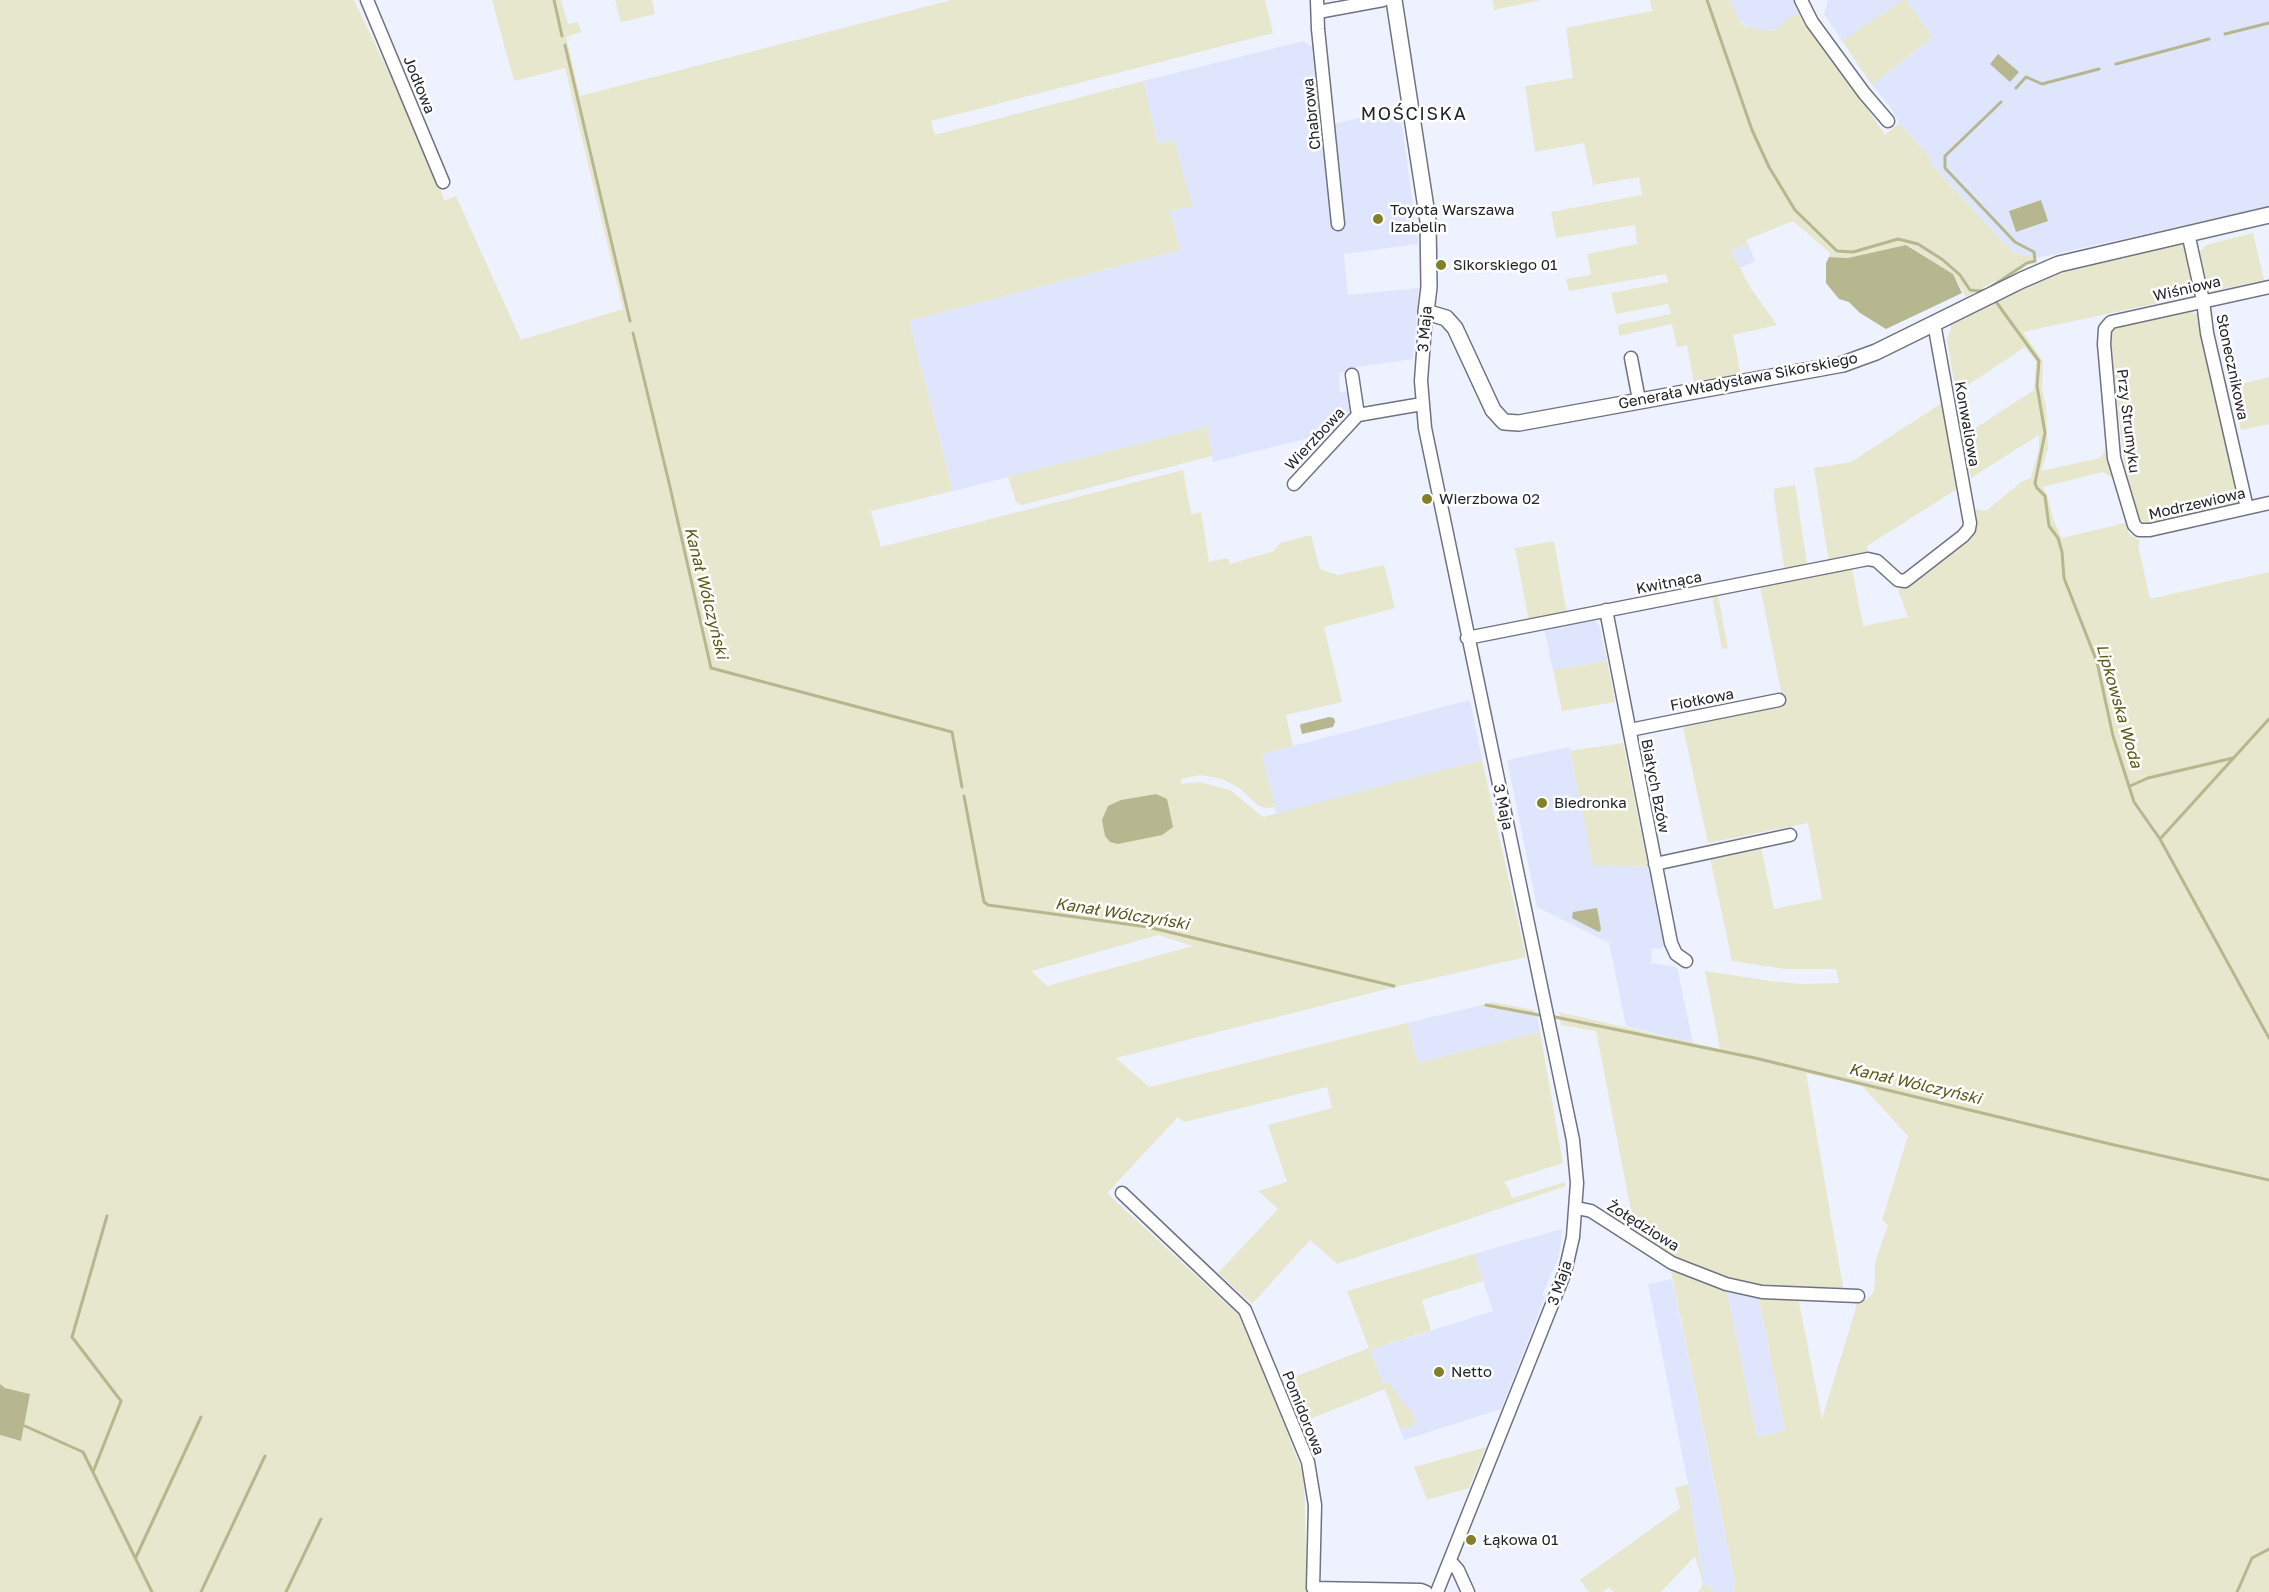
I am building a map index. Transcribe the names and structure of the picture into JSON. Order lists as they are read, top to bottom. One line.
{"streets":{"main road":["3 Maja","Generała Władysława Sikorskiego"],"street":["Jodłowa","Chabrowa","Wiśniowa","Słonecznikowa","Przy Strumyku","Konwaliowa","Wierzbowa","Modrzewiowa","Kwitnąca","Fiołkowa","Białych Bzów","Żołędziowa","Pomidorowa"]},"crossings":[["Wiśniowa","Słonecznikowa"],["Wiśniowa","Przy Strumyku"],["3 Maja","Generała Władysława Sikorskiego"],["3 Maja","Wierzbowa"],["3 Maja","Kwitnąca"],["3 Maja","Żołędziowa"],["Słonecznikowa","Generała Władysława Sikorskiego"],["Słonecznikowa","Modrzewiowa"],["Generała Władysława Sikorskiego","Konwaliowa"],["Przy Strumyku","Modrzewiowa"],["Konwaliowa","Kwitnąca"],["Kwitnąca","Białych Bzów"],["Fiołkowa","Białych Bzów"]],"districts":["MOŚCISKA"],"water":["Kanał Wólczyński","Lipkowska Woda"],"places":["Toyota Warszawa Izabelin","Sikorskiego 01","Wierzbowa 02","Biedronka","Netto","Łąkowa 01"]}
